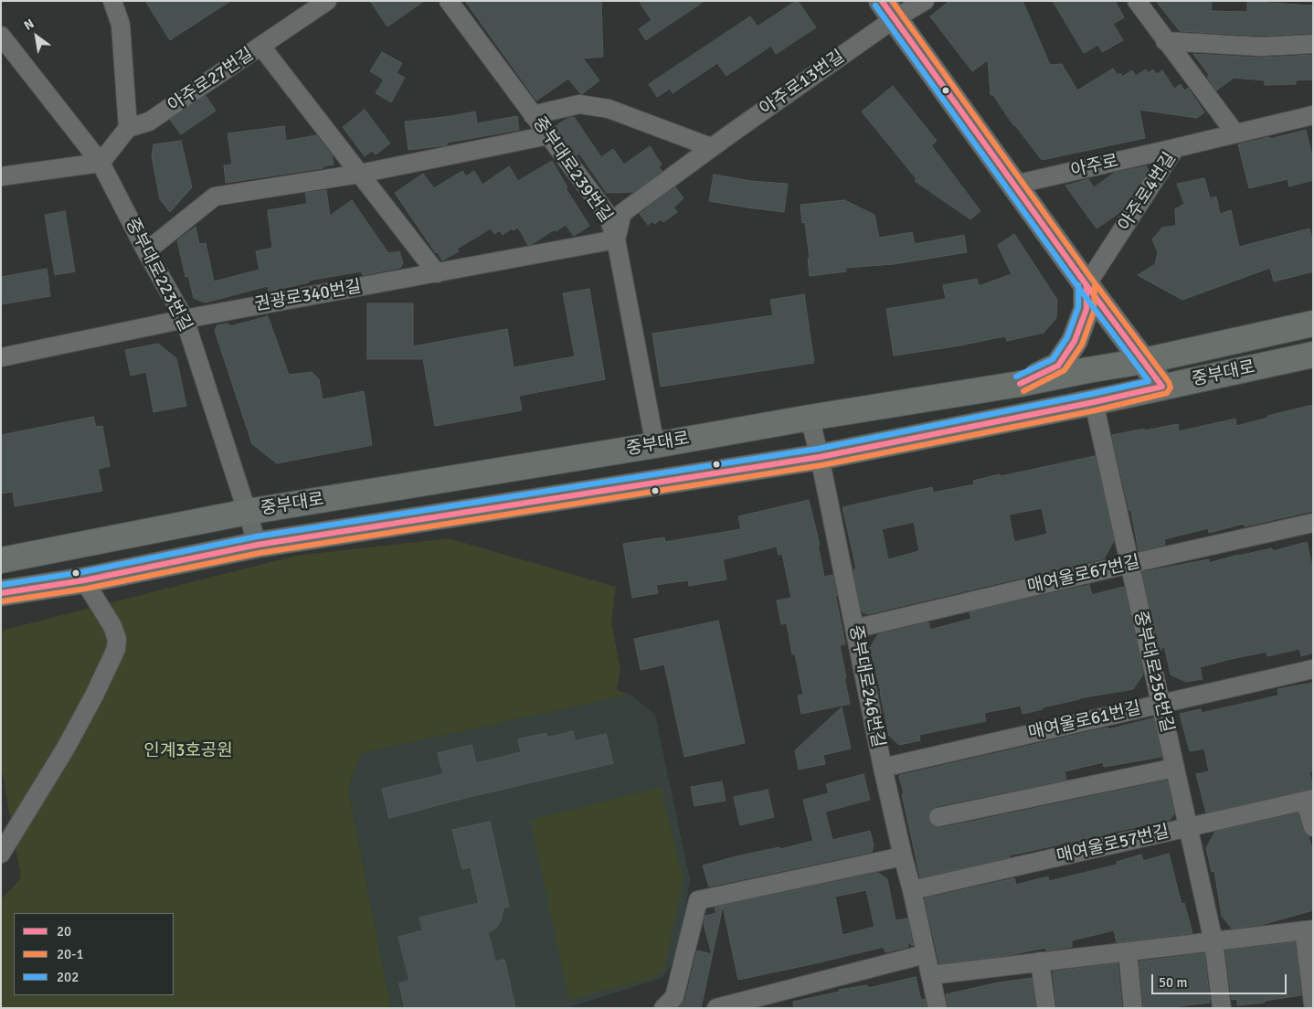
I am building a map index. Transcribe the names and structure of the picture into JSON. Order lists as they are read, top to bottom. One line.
{"streets":{"main road":["중부대로"],"street":["아주로27번길","아주로13번길","아주로","중부대로239번길","아주로4번길","중부대로223번길","권광로340번길","매여울로67번길","중부대로256번길","중부대로246번길","매여울로61번길","매여울로57번길"]},"crossings":[["아주로13번길","중부대로239번길"],["아주로13번길","권광로340번길"],["아주로","아주로4번길"],["중부대로239번길","권광로340번길"],["중부대로239번길","중부대로"],["중부대로223번길","권광로340번길"],["중부대로223번길","중부대로"],["중부대로","중부대로256번길"],["중부대로","중부대로246번길"],["매여울로67번길","중부대로256번길"],["매여울로67번길","중부대로246번길"],["중부대로256번길","매여울로61번길"],["중부대로256번길","매여울로57번길"],["중부대로246번길","매여울로61번길"],["중부대로246번길","매여울로57번길"]],"parks":["인계3호공원"],"lines":["transit line 20","transit line 20-1","transit line 202"],"legend":["20","20-1","202"],"scale_bar":"50 m","north":"top left"}
